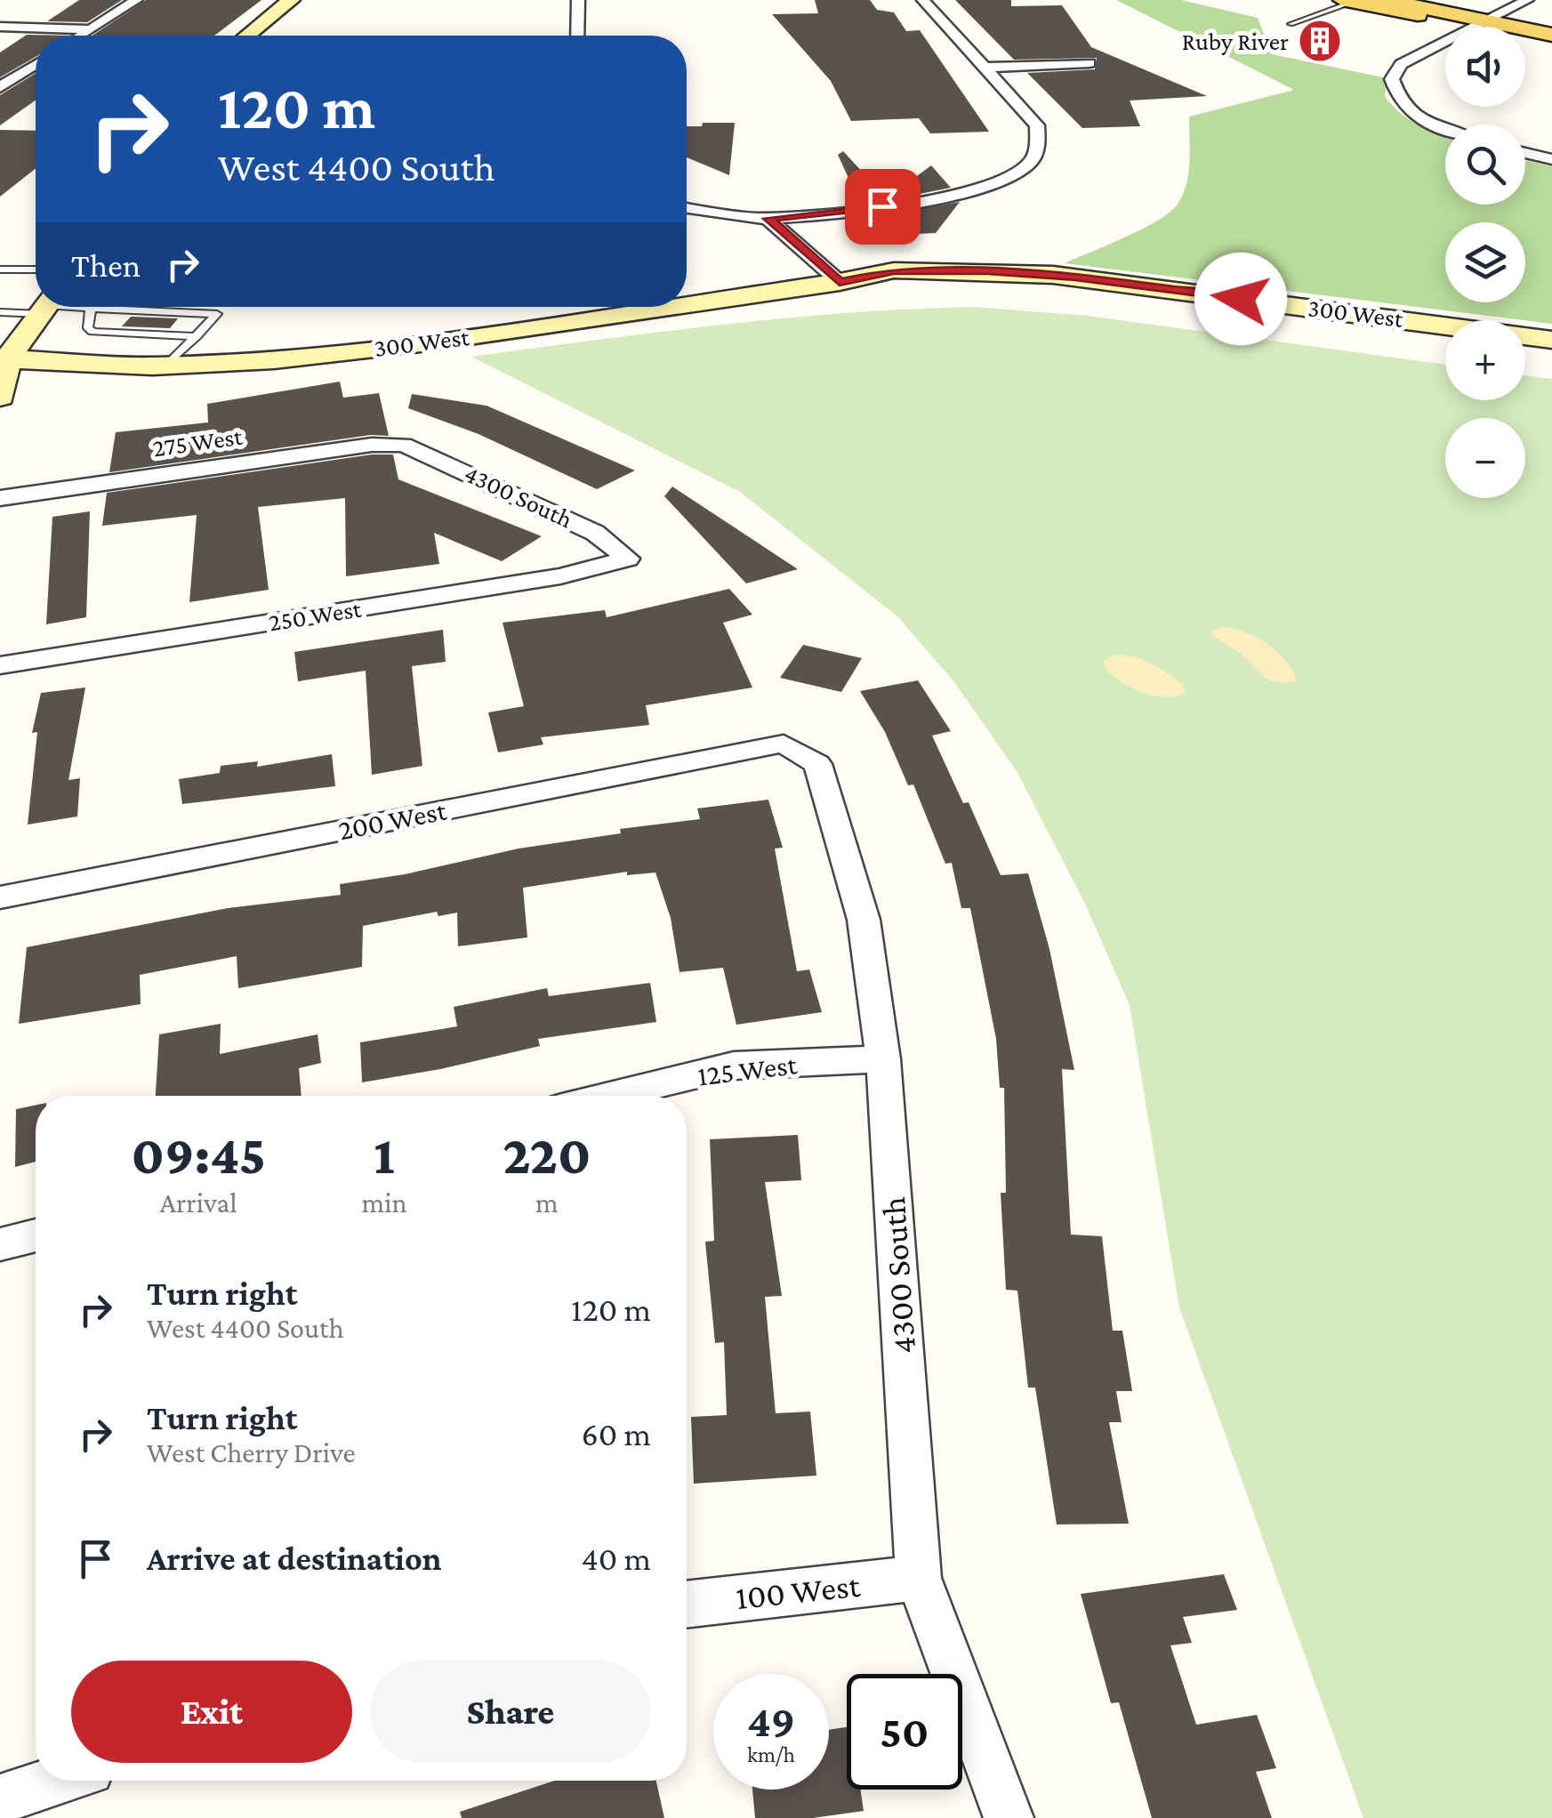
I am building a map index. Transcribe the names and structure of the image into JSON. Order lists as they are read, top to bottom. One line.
{"streets":{"main road":["300 West"],"street":["275 West","4300 South","250 West","200 West","125 West","100 West"]},"crossings":[["275 West","4300 South"],["4300 South","250 West"],["4300 South","200 West"],["4300 South","125 West"],["4300 South","100 West"]],"places":{"building":["Ruby River"]},"page":{"map_buttons":["+","−"],"turn":["120 m","West 4400 South"],"then":"Then","eta":["09:45","Arrival","1","min","220","m"],"list":[{"name":"Turn right","note":"West 4400 South","value":"120 m"},{"name":"Turn right","note":"West Cherry Drive","value":"60 m"},{"name":"Arrive at destination","value":"40 m"}],"buttons":["Exit","Share"],"speed":"49 km/h","limit":"50"}}
